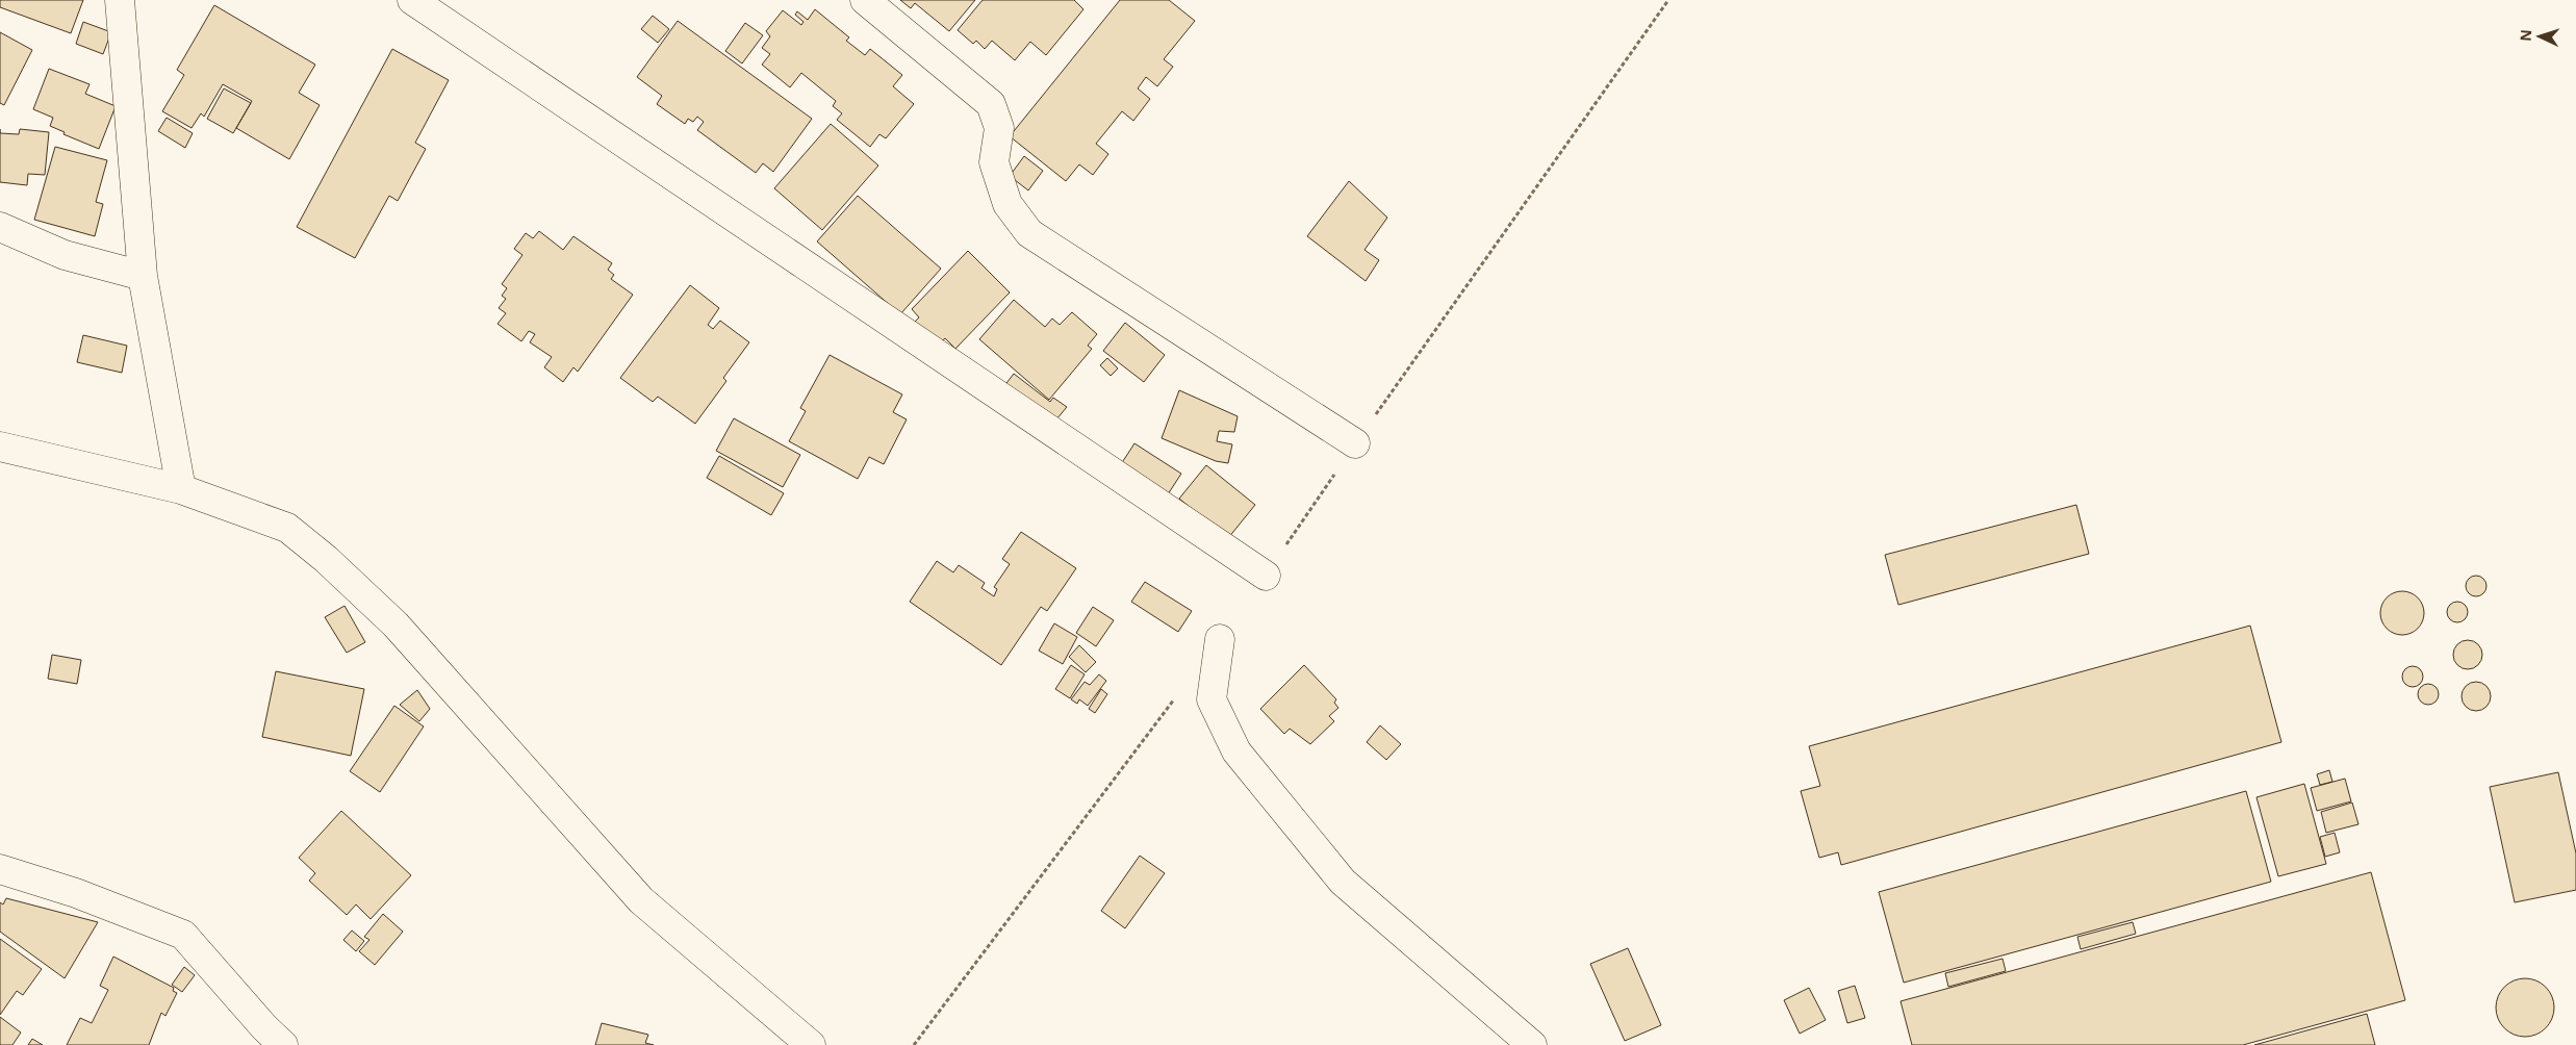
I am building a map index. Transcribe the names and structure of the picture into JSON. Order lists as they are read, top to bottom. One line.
{"north":"left"}
